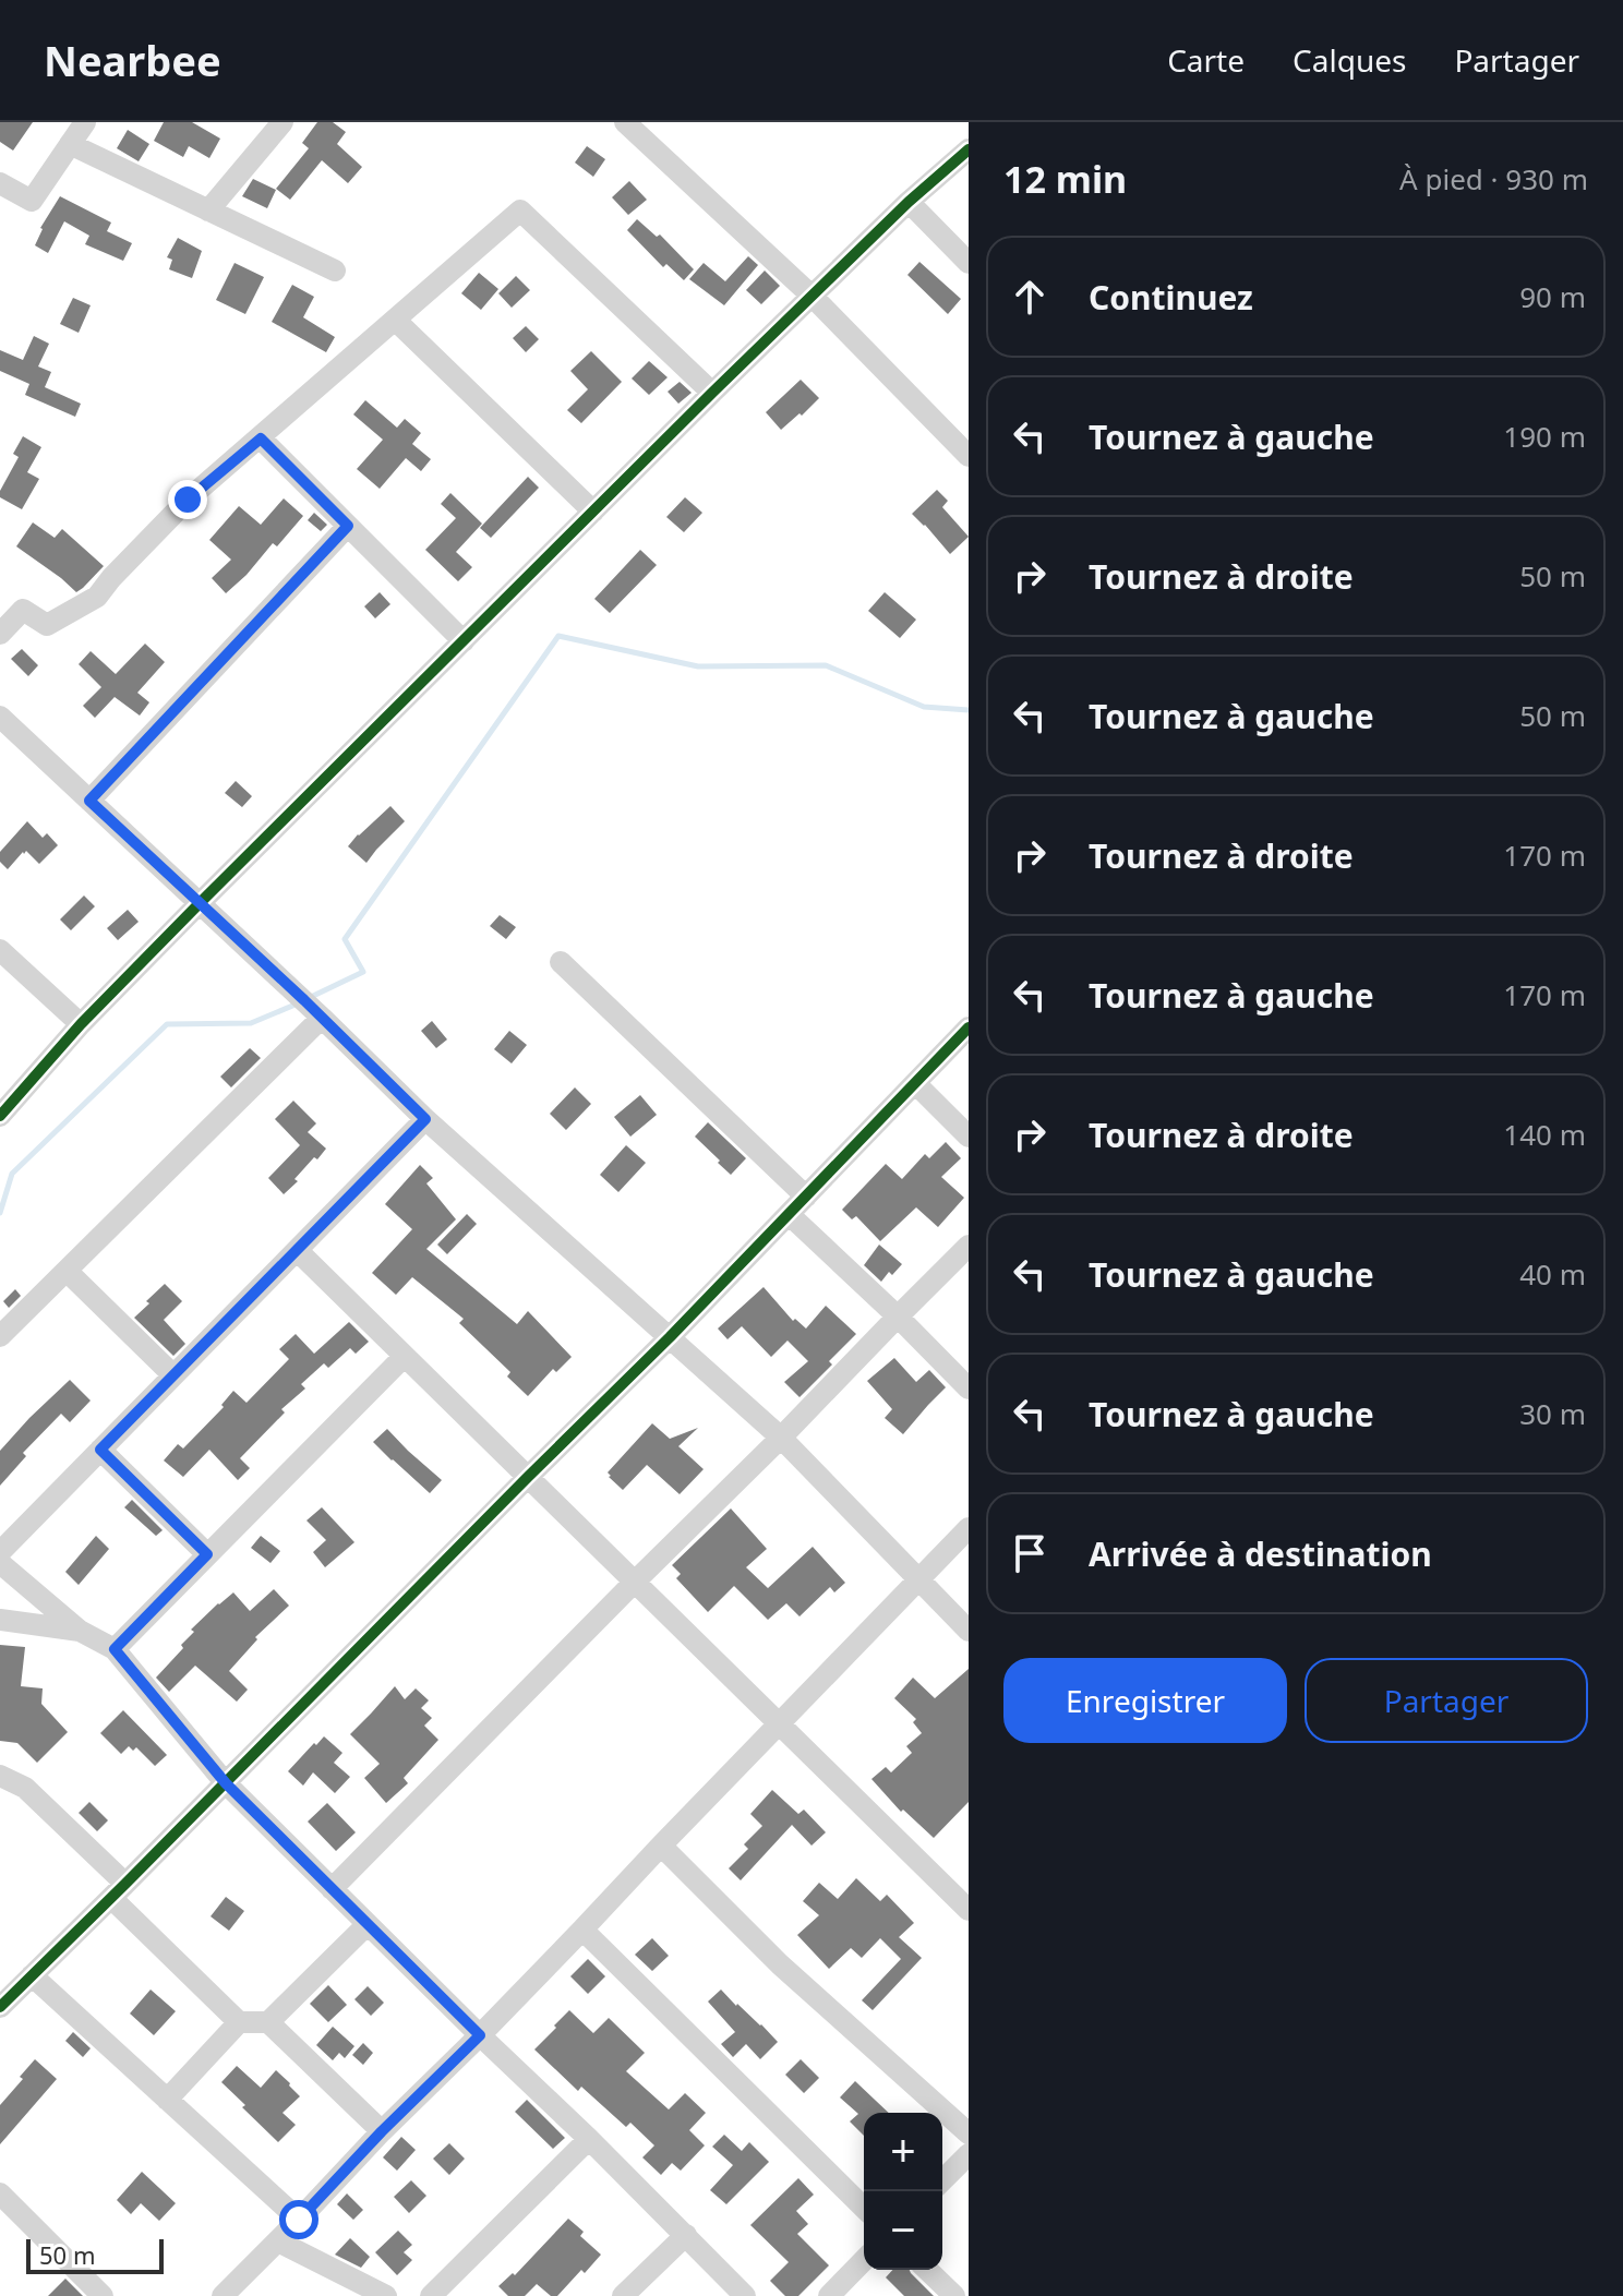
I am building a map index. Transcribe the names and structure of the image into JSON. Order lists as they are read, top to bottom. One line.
{"scale_bar":"50 m","page":{"header":"Nearbee","nav":["Carte","Calques","Partager"],"heading":["12 min","À pied · 930 m"],"list":[["Continuez","90 m"],["Tournez à gauche","190 m"],["Tournez à droite","50 m"],["Tournez à gauche","50 m"],["Tournez à droite","170 m"],["Tournez à gauche","170 m"],["Tournez à droite","140 m"],["Tournez à gauche","40 m"],["Tournez à gauche","30 m"],"Arrivée à destination"],"buttons":["Enregistrer","Partager"],"map_buttons":["+","−"],"scale":"50 m"}}
